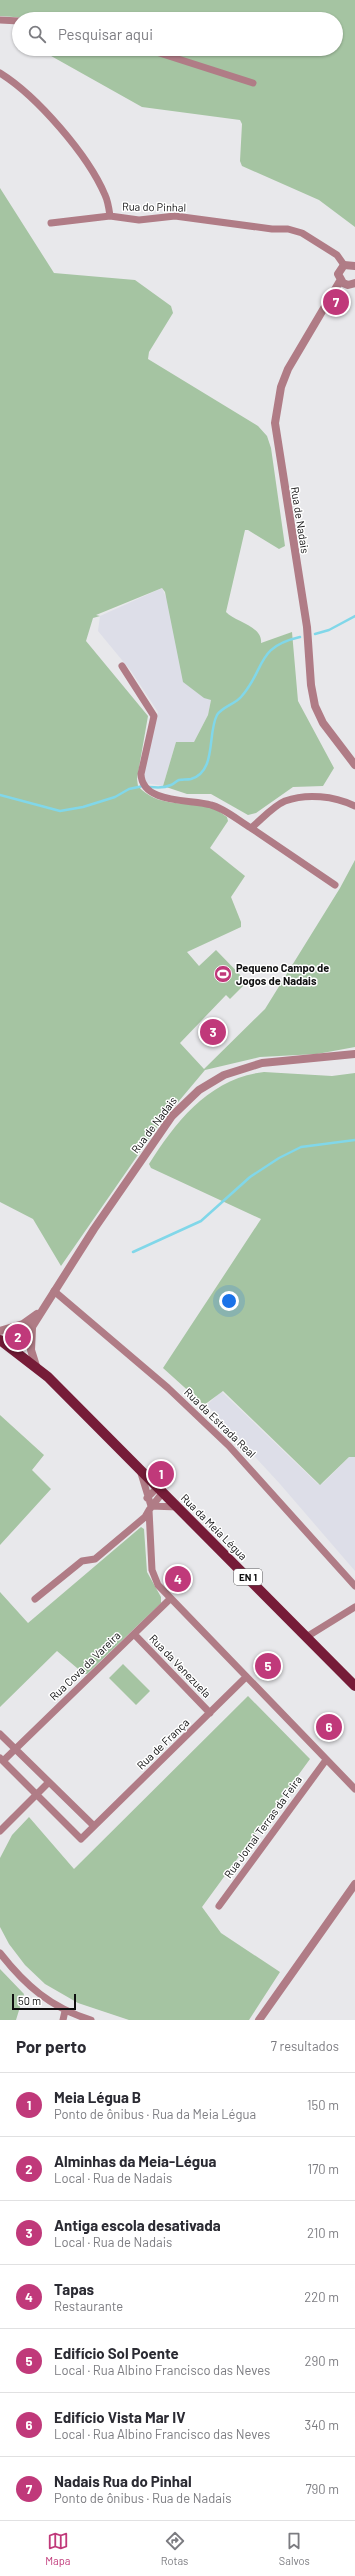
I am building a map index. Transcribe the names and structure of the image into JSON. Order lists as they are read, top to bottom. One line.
{"streets":{"main road":["Rua da Meia Légua","EN 1"],"street":["Rua do Pinhal","Rua de Nadais","Rua da Estrada Real","Rua Cova da Vareira","Rua da Venezuela","Rua de França","Rua Jornal Terras da Feira"]},"crossings":[["Rua do Pinhal","Rua de Nadais"],["Rua de Nadais","Rua da Estrada Real"],["Rua de Nadais","Rua da Meia Légua"],["Rua Cova da Vareira","Rua da Venezuela"],["Rua da Venezuela","Rua de França"]],"places":{"sports":["Pequeno Campo de Jogos de Nadais"]},"scale_bar":"50 m","page":{"search":"Pesquisar aqui","pins":["7","3","2","1","4","5","6"],"scale":"50 m","heading":["Por perto","7 resultados"],"list":[{"mark":"1","name":"Meia Légua B","note":"Ponto de ônibus · Rua da Meia Légua","value":"150 m"},{"mark":"2","name":"Alminhas da Meia-Légua","note":"Local · Rua de Nadais","value":"170 m"},{"mark":"3","name":"Antiga escola desativada","note":"Local · Rua de Nadais","value":"210 m"},{"mark":"4","name":"Tapas","note":"Restaurante","value":"220 m"},{"mark":"5","name":"Edifício Sol Poente","note":"Local · Rua Albino Francisco das Neves","value":"290 m"},{"mark":"6","name":"Edifício Vista Mar IV","note":"Local · Rua Albino Francisco das Neves","value":"340 m"},{"mark":"7","name":"Nadais Rua do Pinhal","note":"Ponto de ônibus · Rua de Nadais","value":"790 m"}],"nav":["Mapa","Rotas","Salvos"]}}
